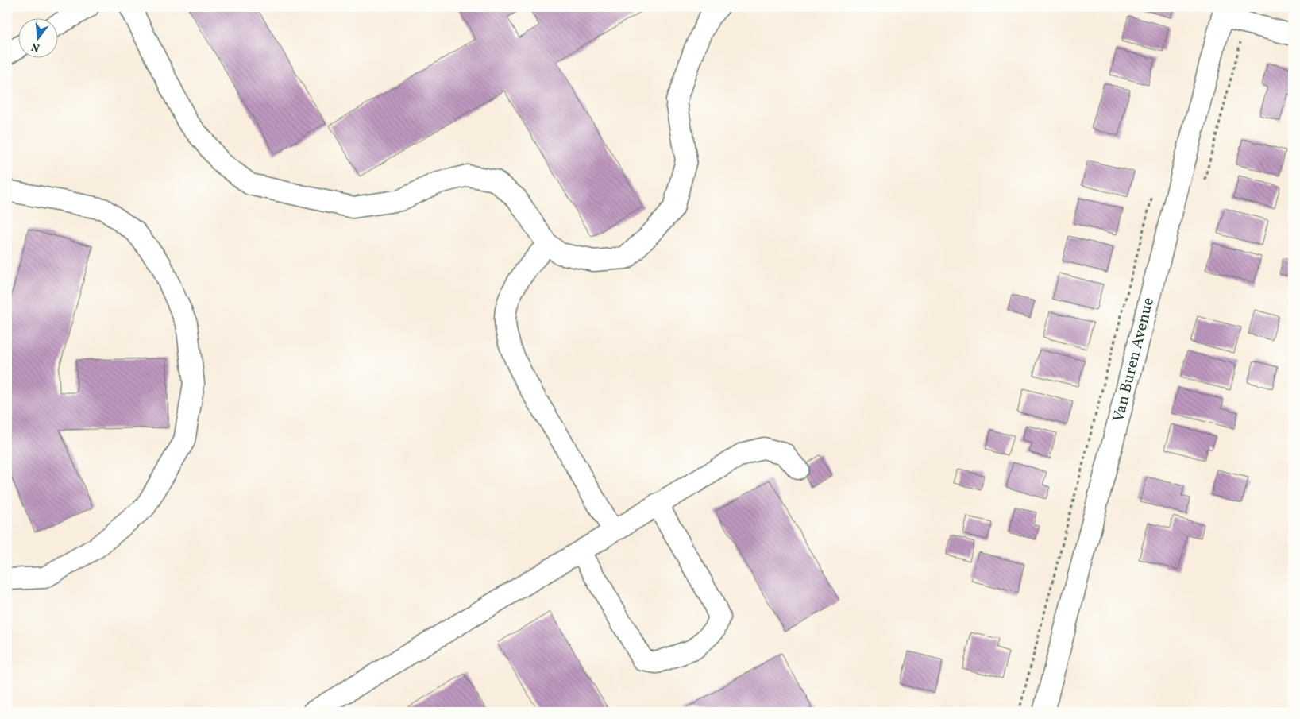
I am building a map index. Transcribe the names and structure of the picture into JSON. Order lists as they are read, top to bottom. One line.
{"streets":{"street":["Van Buren Avenue"]},"north":"bottom"}
